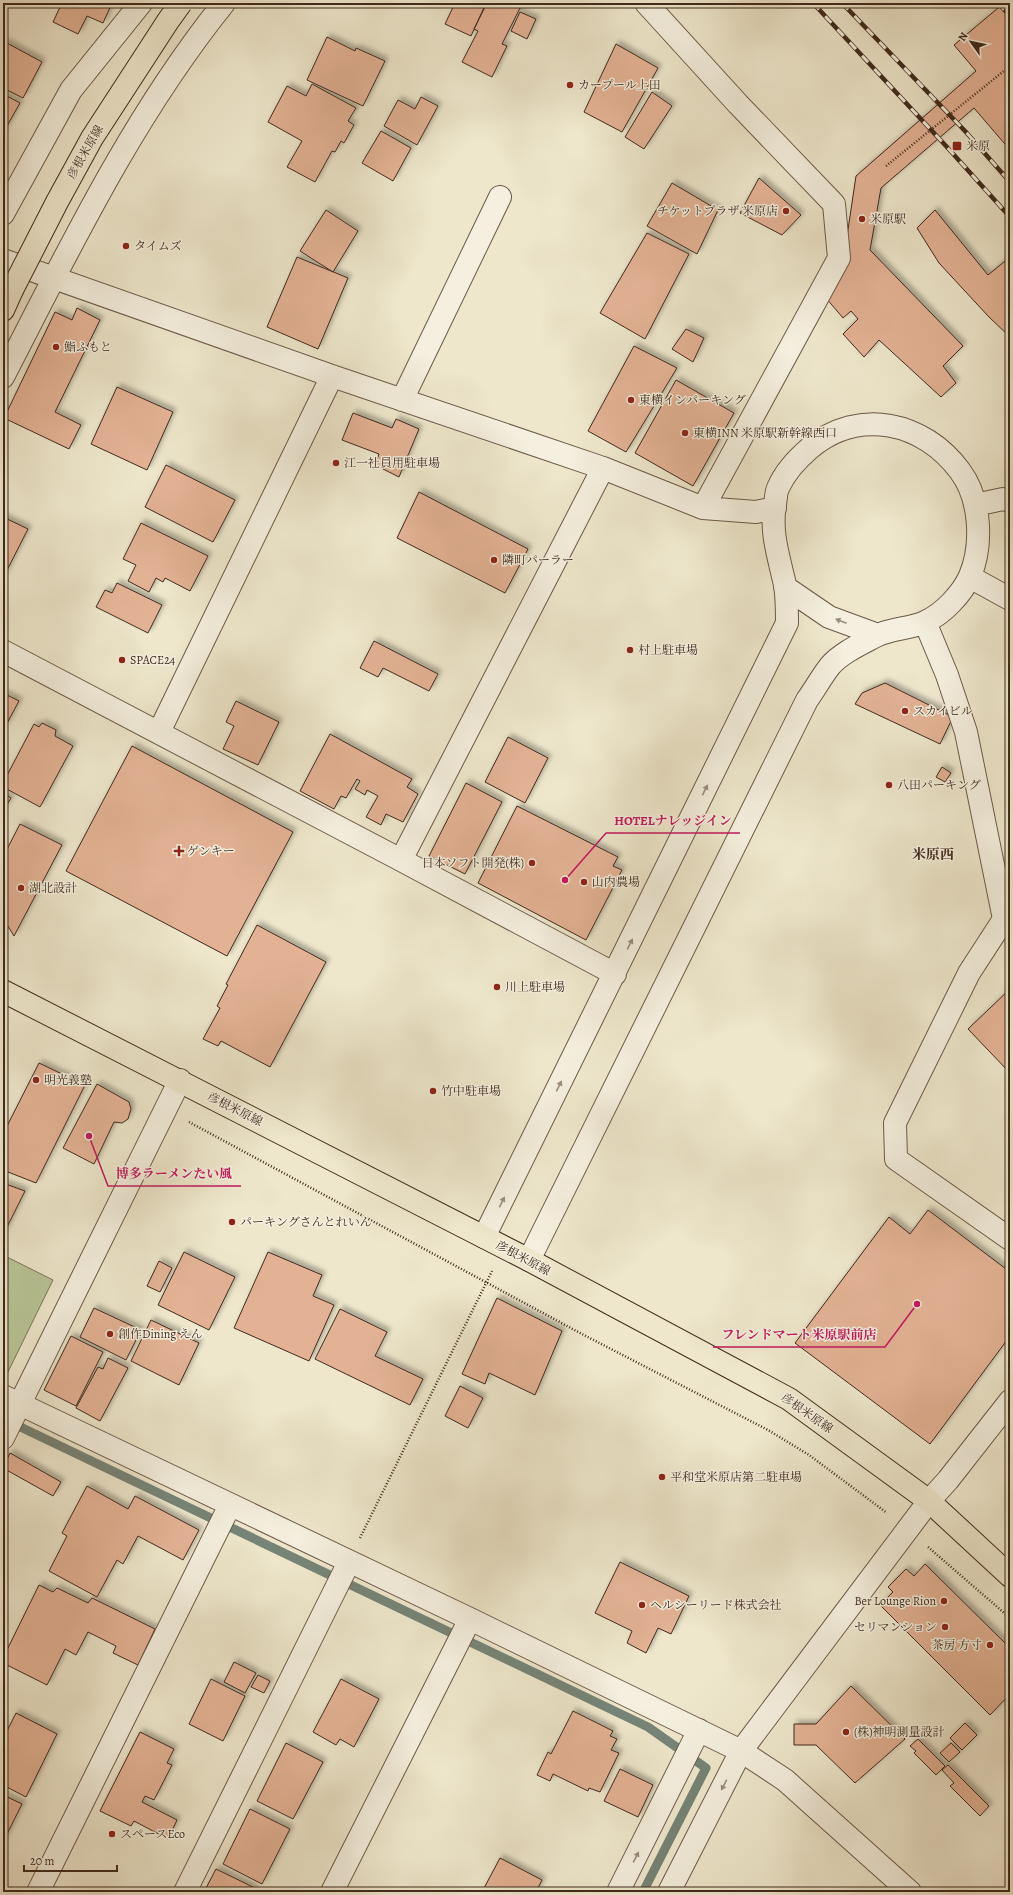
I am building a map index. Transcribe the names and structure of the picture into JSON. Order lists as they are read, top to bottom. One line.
{"streets":{"main road":["彦根米原線"]},"districts":["米原西"],"places":{"other":["カープール上田","チケットプラザ 米原店","米原駅","タイムズ","鮨ふもと","東横インパーキング","東横INN 米原駅新幹線西口","江一社員用駐車場","隣町パーラー","村上駐車場","SPACE24","スカイビル","八田パーキング","日本ソフト開発(株)","HOTELナレッジイン","山内農場","湖北設計","川上駐車場","明光義塾","竹中駐車場","博多ラーメンたい風","パーキングさんとれいん","フレンドマート米原駅前店","創作Dining えん","平和堂米原店第二駐車場","Ber Lounge Rion","ヘルシーリード株式会社","セリマンション","茶房 方寸","(株)神明測量設計","スペースEco"],"transit":["米原"],"health":["ゲンキー"]},"scale_bar":"20 m","north":"top left"}
